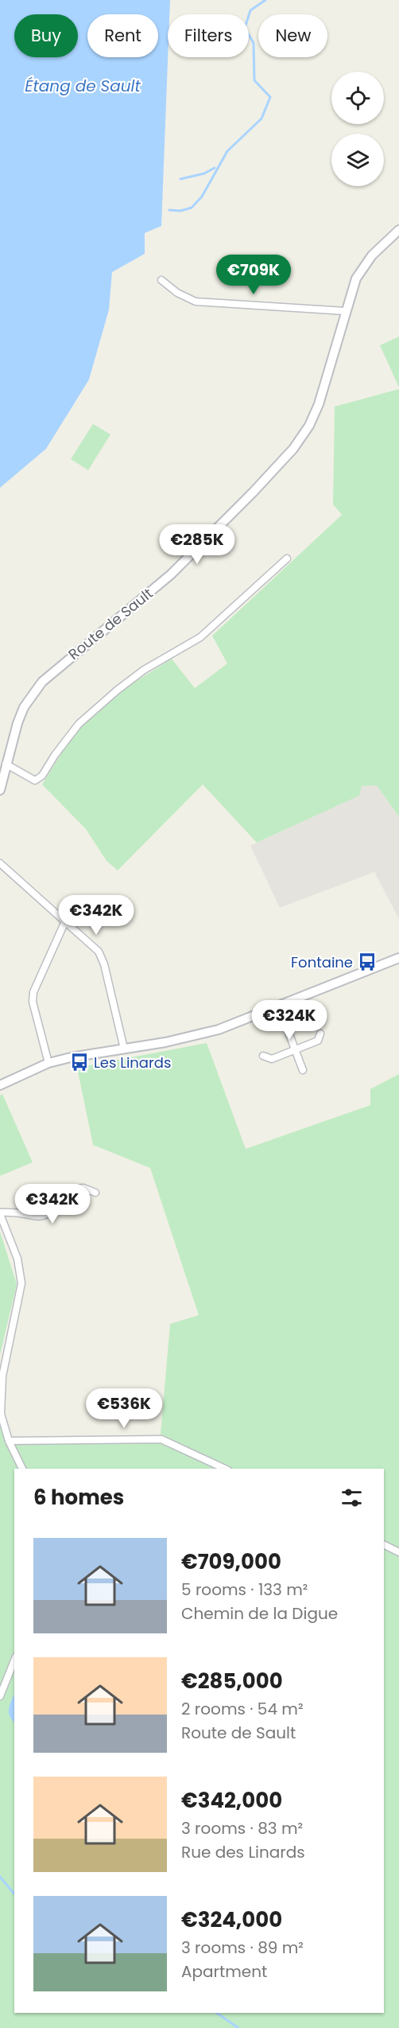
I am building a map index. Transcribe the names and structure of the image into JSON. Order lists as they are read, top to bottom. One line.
{"streets":{"street":["Route de Sault"]},"water":["Étang de Sault"],"places":{"bus stop":["Fontaine","Les Linards"]},"page":{"chip":["Buy","Rent","Filters","New"],"price":["€709K","€285K","€342K","€324K","€342K","€536K"],"heading":"6 homes","list":[{"name":"€709,000","note":"5 rooms · 133 m² · Chemin de la Digue"},{"name":"€285,000","note":"2 rooms · 54 m² · Route de Sault"},{"name":"€342,000","note":"3 rooms · 83 m² · Rue des Linards"},{"name":"€324,000","note":"3 rooms · 89 m² · Apartment"}]}}
